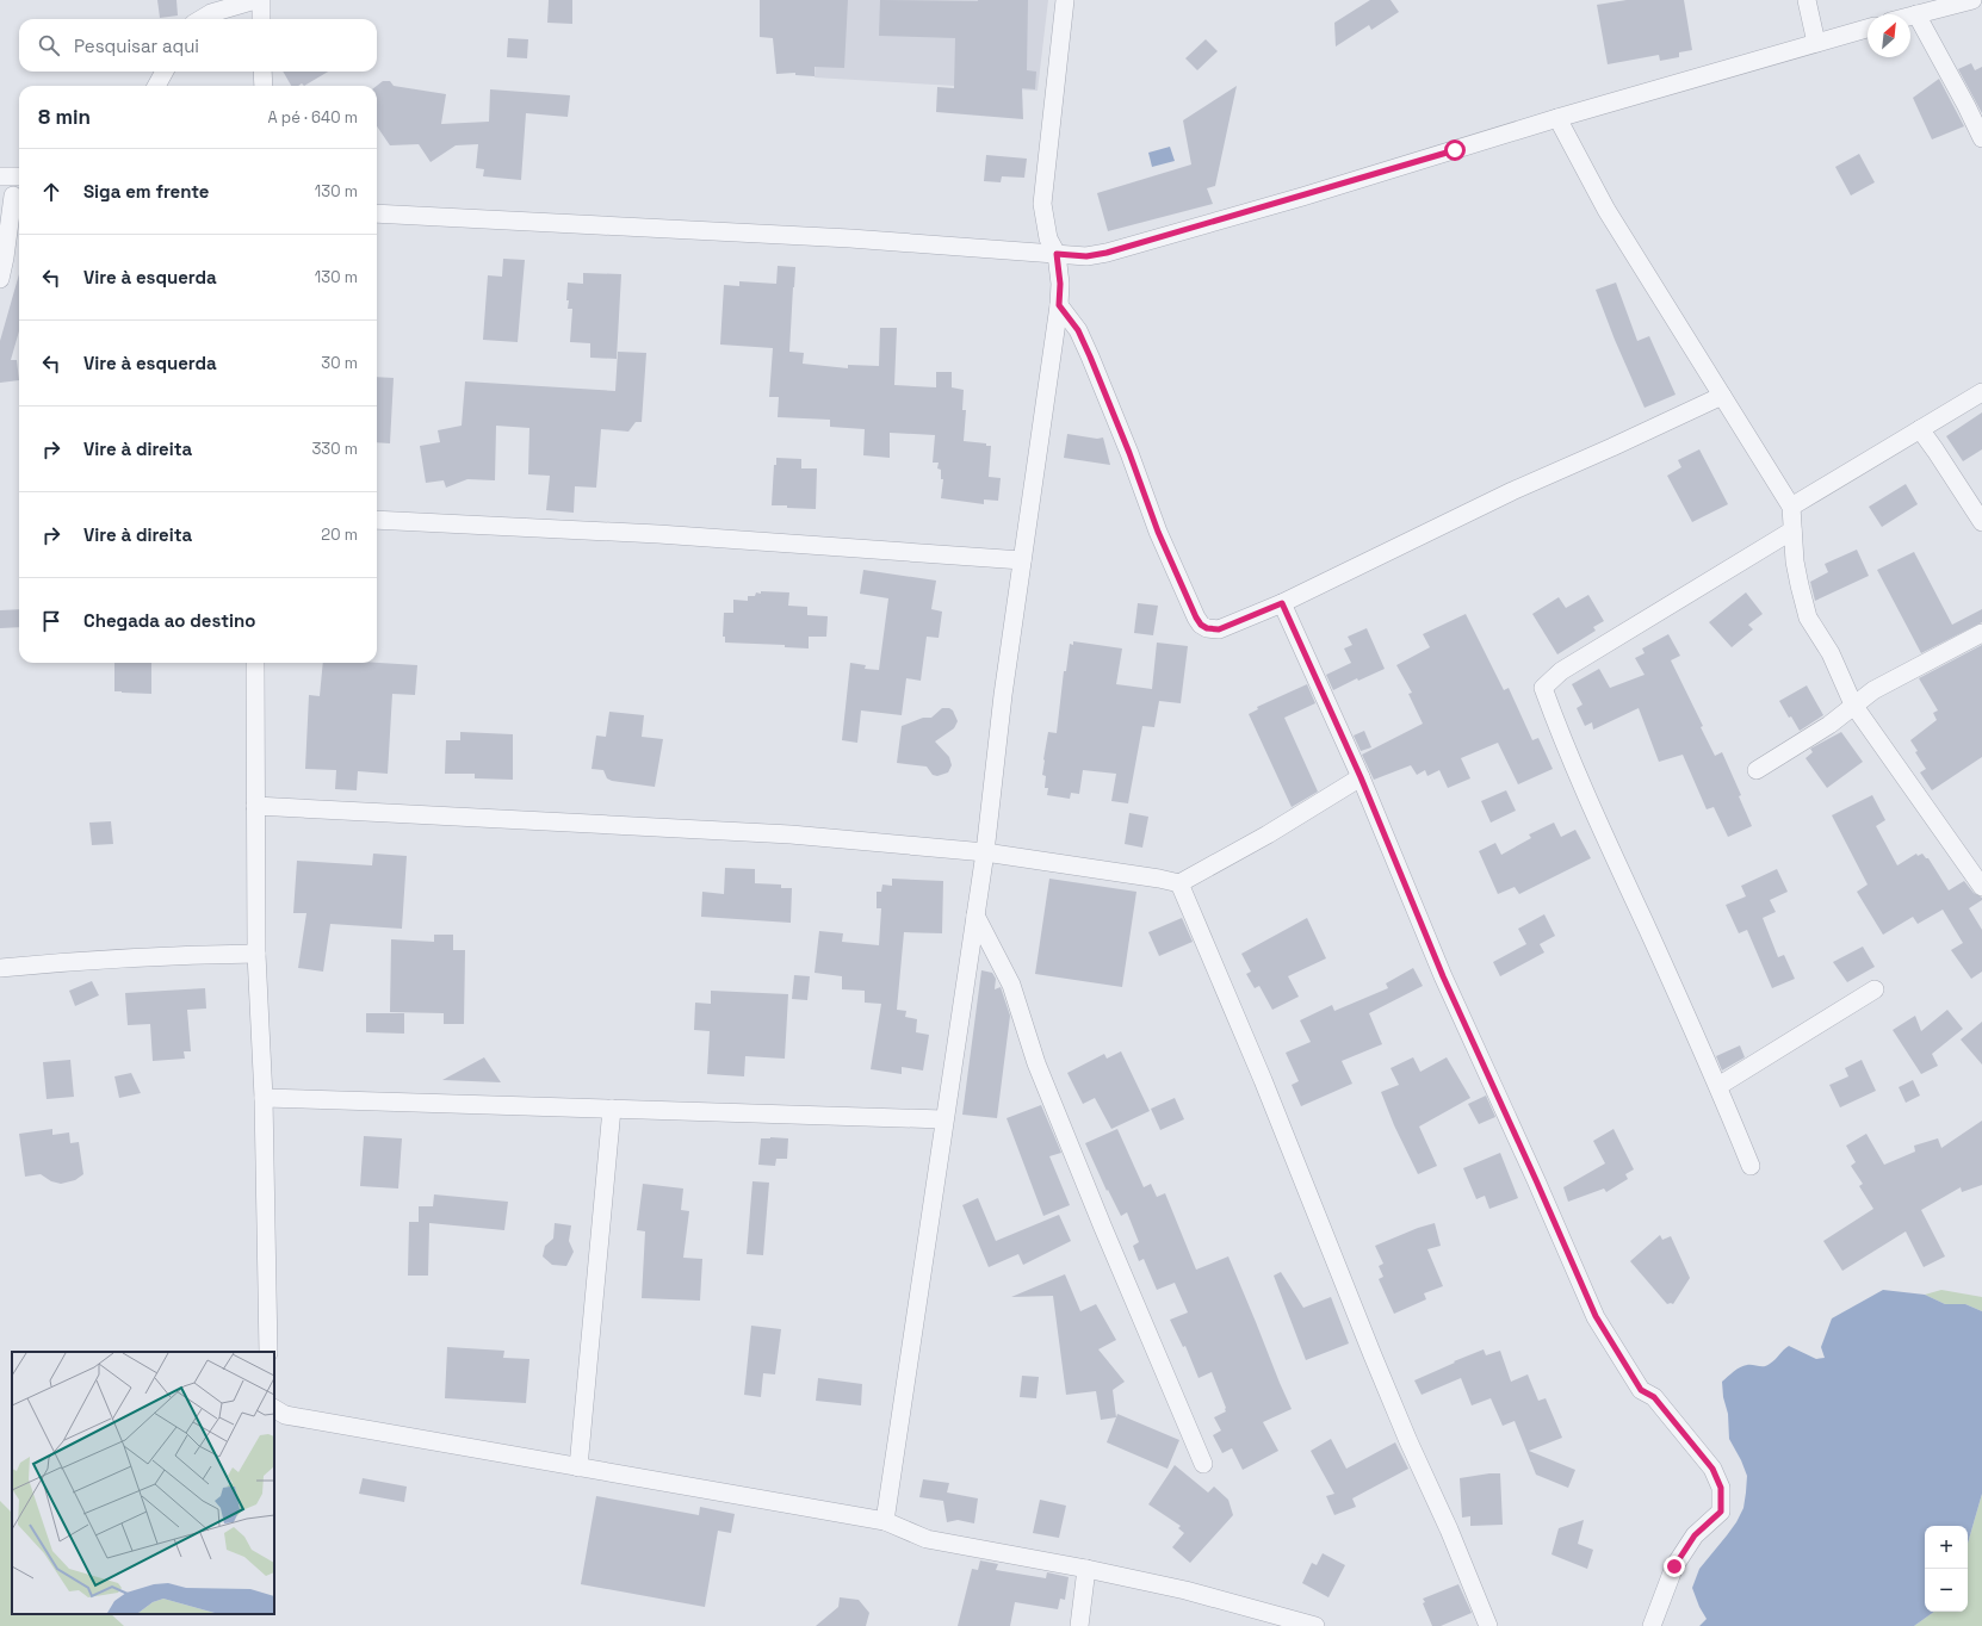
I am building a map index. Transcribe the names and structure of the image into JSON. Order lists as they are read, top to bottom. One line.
{"north":"top right","page":{"search":"Pesquisar aqui","heading":["8 min","A pé · 640 m"],"list":[["Siga em frente","130 m"],["Vire à esquerda","130 m"],["Vire à esquerda","30 m"],["Vire à direita","330 m"],["Vire à direita","20 m"],"Chegada ao destino"],"map_buttons":["+","−"]}}
